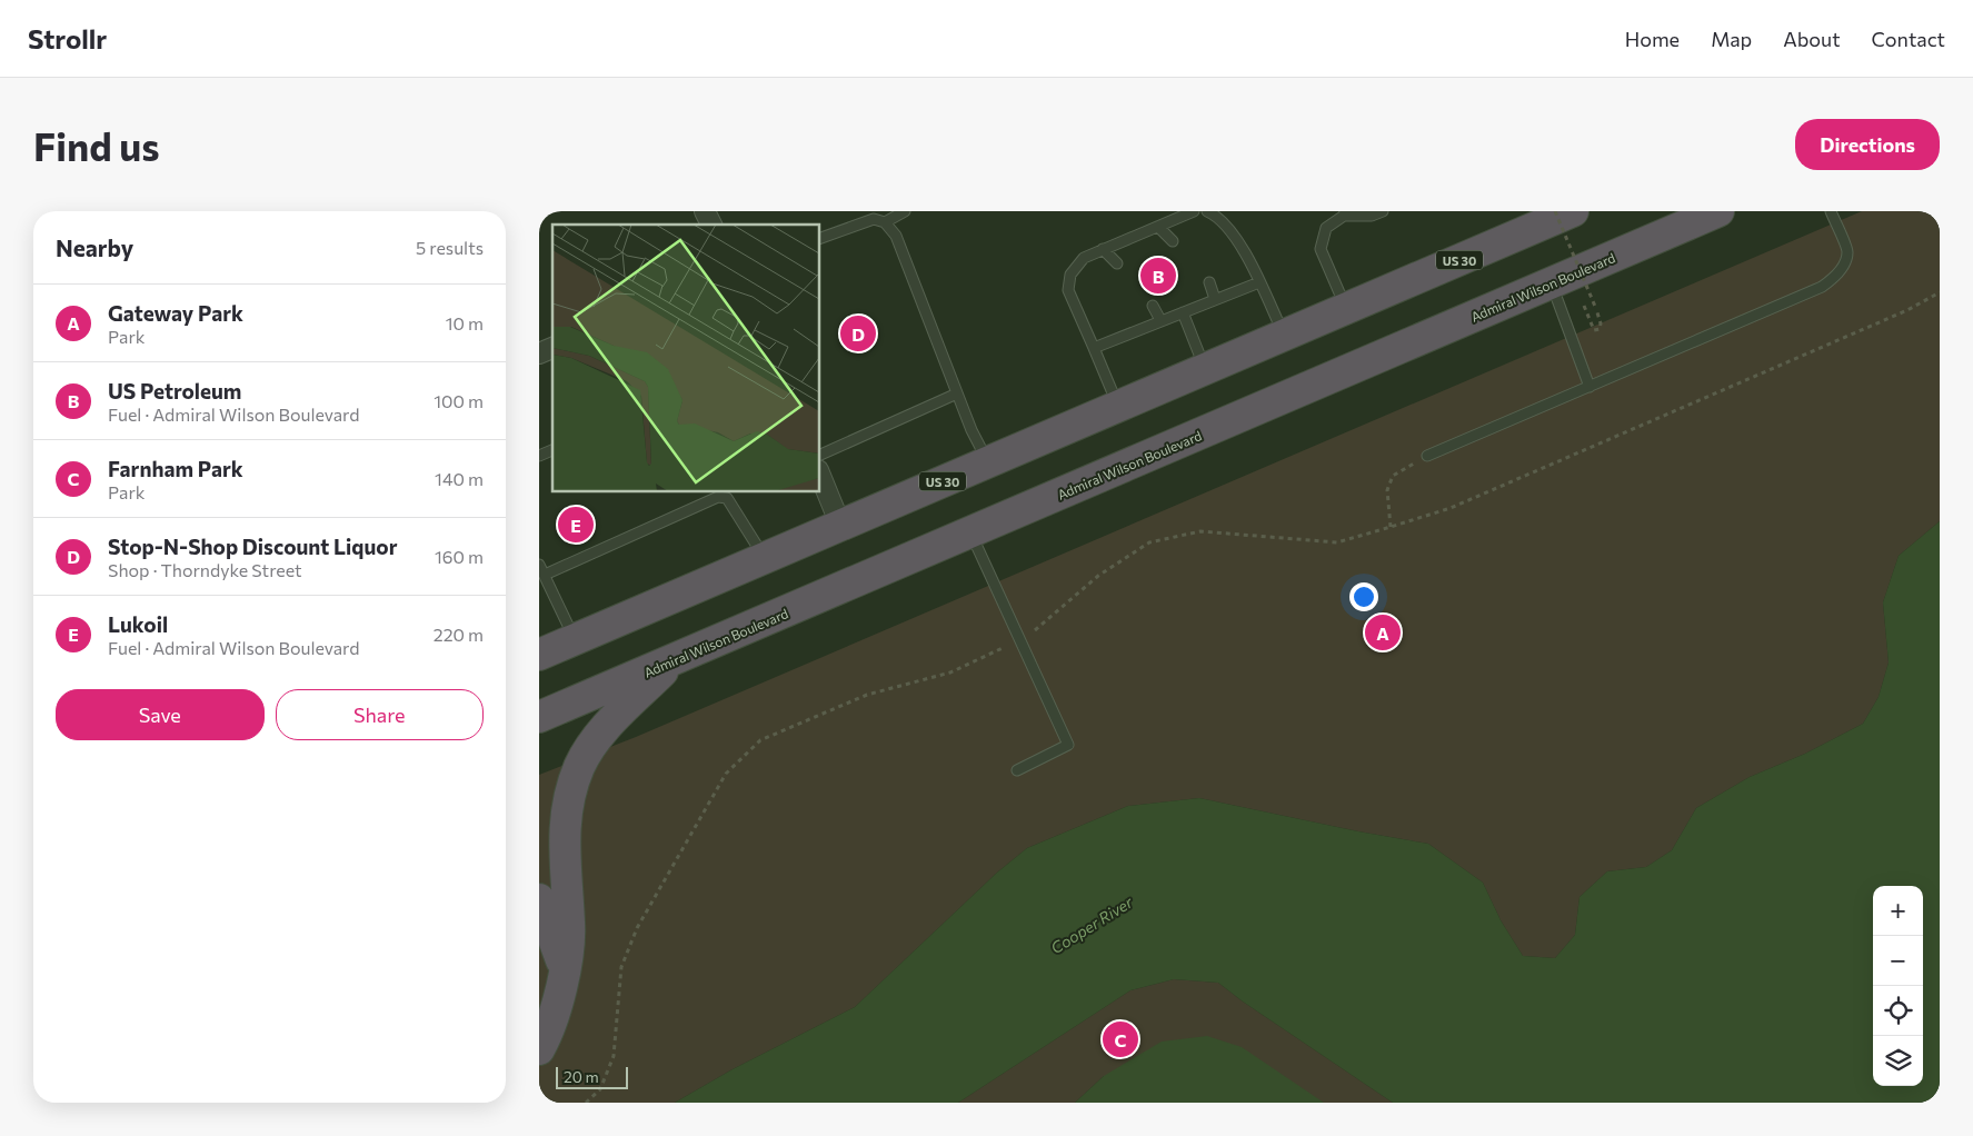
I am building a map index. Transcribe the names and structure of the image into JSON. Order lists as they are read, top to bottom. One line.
{"streets":{"highway":["US 30","Admiral Wilson Boulevard"]},"water":["Cooper River"],"scale_bar":"20 m","page":{"header":"Strollr","nav":["Home","Map","About","Contact"],"buttons":["Directions",["Save","Share"]],"title":"Find us","heading":["Nearby","5 results"],"pins":["B","D","E","A","C"],"list":[{"mark":"A","name":"Gateway Park","note":"Park","value":"10 m"},{"mark":"B","name":"US Petroleum","note":"Fuel · Admiral Wilson Boulevard","value":"100 m"},{"mark":"C","name":"Farnham Park","note":"Park","value":"140 m"},{"mark":"D","name":"Stop-N-Shop Discount Liquor","note":"Shop · Thorndyke Street","value":"160 m"},{"mark":"E","name":"Lukoil","note":"Fuel · Admiral Wilson Boulevard","value":"220 m"}],"map_buttons":["+","−"],"scale":"20 m"}}
